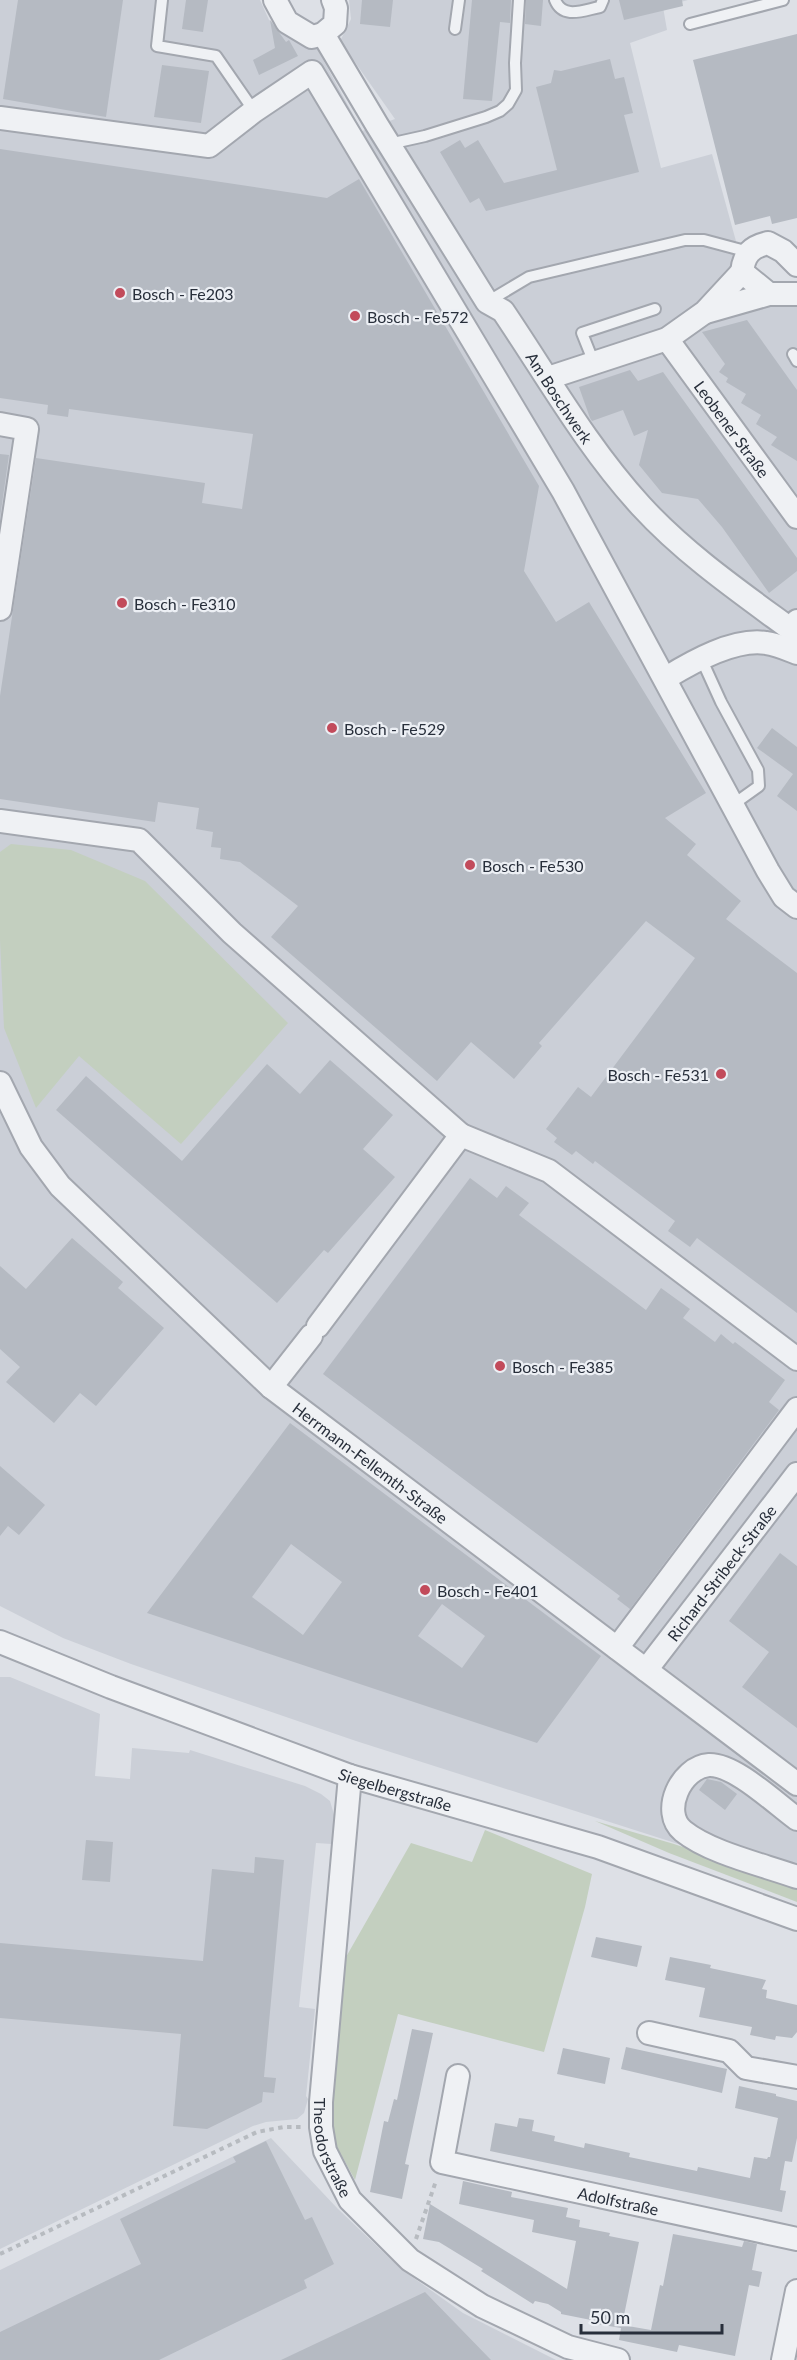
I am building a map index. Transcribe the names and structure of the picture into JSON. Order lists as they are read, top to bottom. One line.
{"streets":{"street":["Am Boschwerk","Leobener Straße","Herrmann-Fellemth-Straße","Richard-Stribeck-Straße","Siegelbergstraße","Theodorstraße","Adolfstraße"]},"crossings":[["Herrmann-Fellemth-Straße","Richard-Stribeck-Straße"],["Siegelbergstraße","Theodorstraße"]],"places":["Bosch - Fe203","Bosch - Fe572","Bosch - Fe310","Bosch - Fe529","Bosch - Fe530","Bosch - Fe531","Bosch - Fe385","Bosch - Fe401"],"scale_bar":"50 m"}
